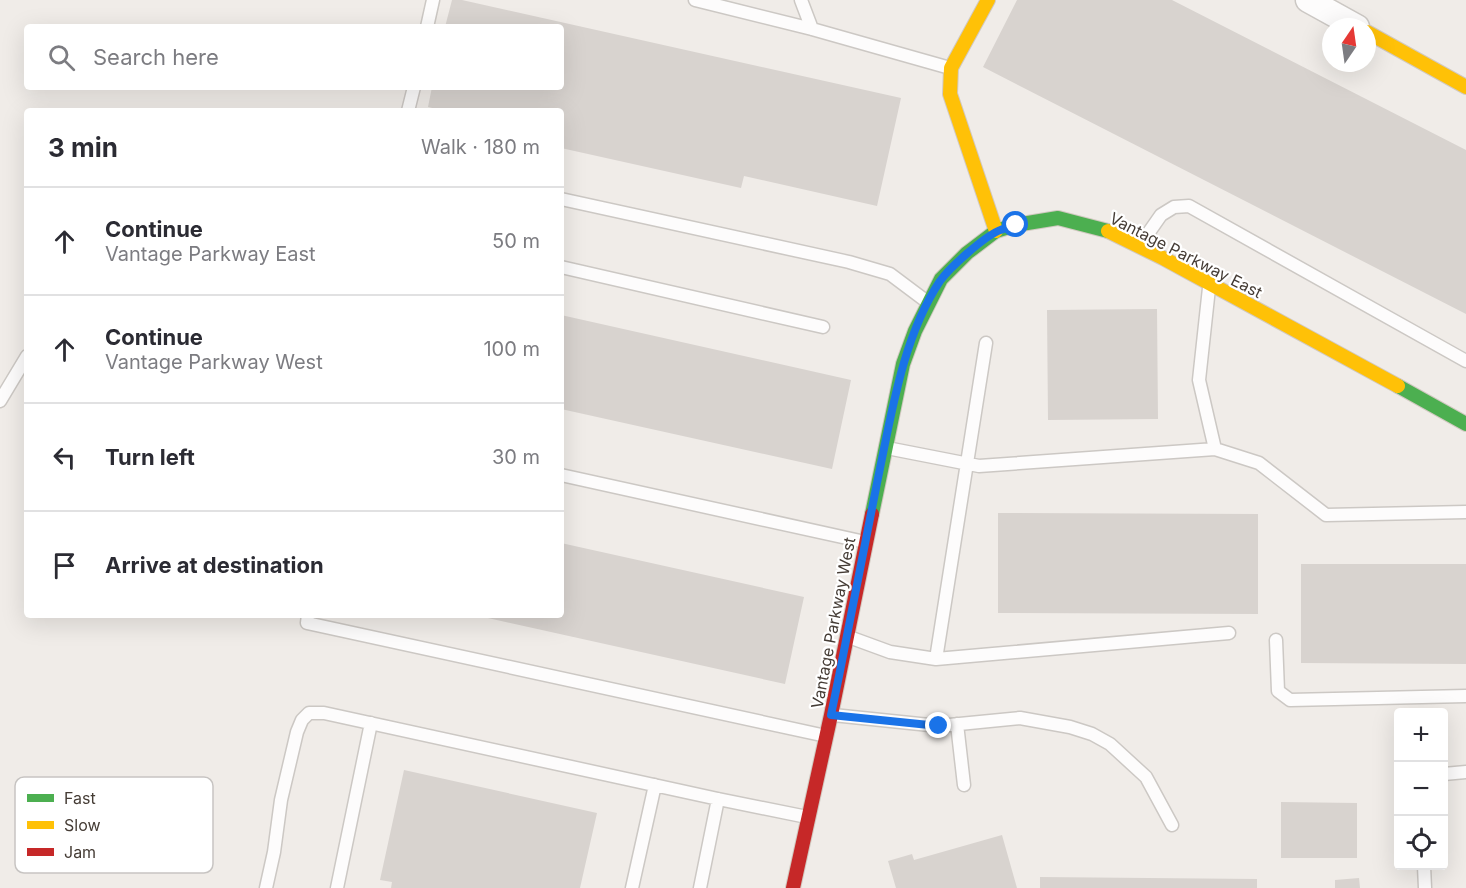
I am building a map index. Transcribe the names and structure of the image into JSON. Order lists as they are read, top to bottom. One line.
{"streets":{"street":["Vantage Parkway East","Vantage Parkway West"]},"crossings":[["Vantage Parkway East","Vantage Parkway West"]],"legend":["Fast","Slow","Jam"],"north":"top","page":{"search":"Search here","heading":["3 min","Walk · 180 m"],"list":[["Continue","Vantage Parkway East","50 m"],["Continue","Vantage Parkway West","100 m"],["Turn left","30 m"],"Arrive at destination"],"map_buttons":["+","−"]}}
